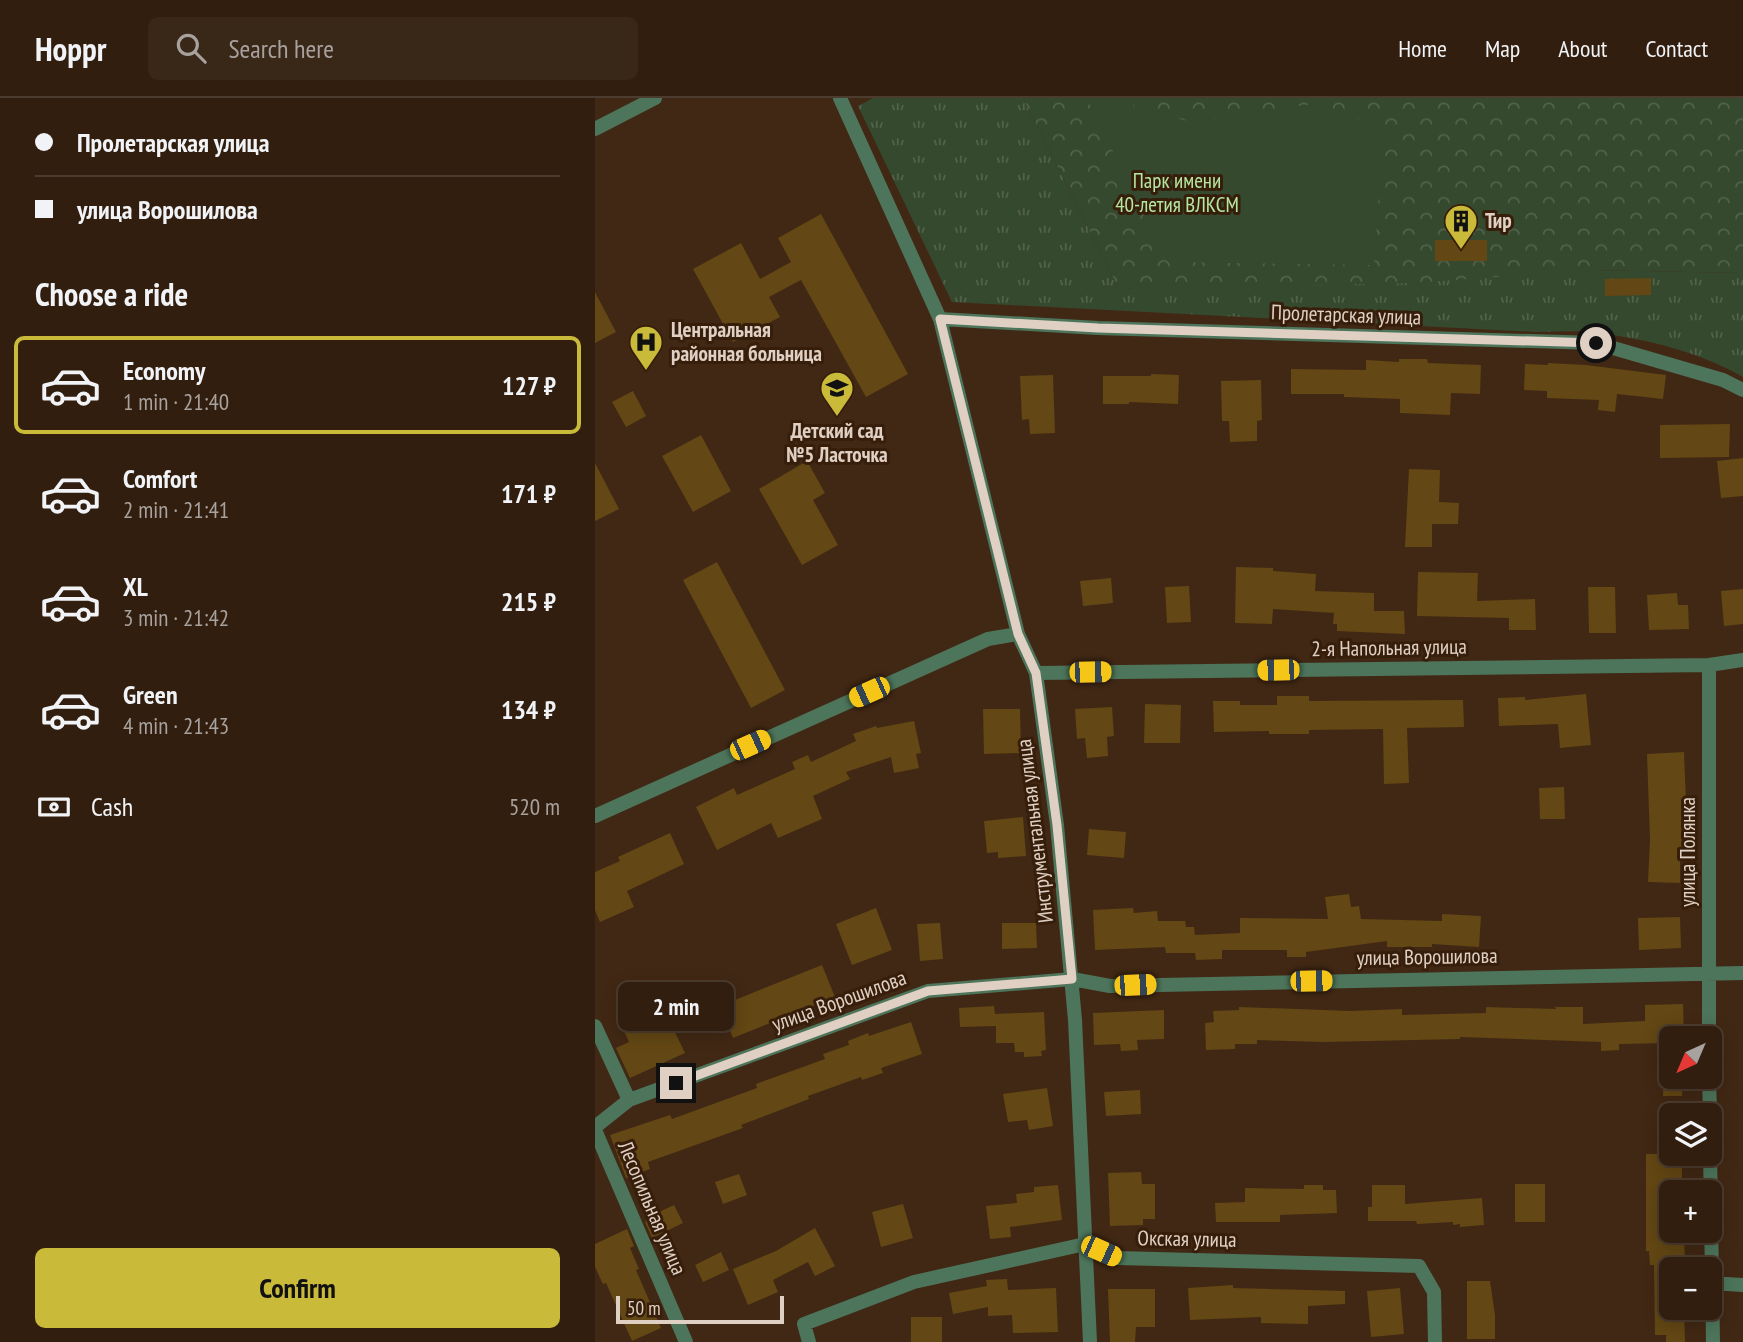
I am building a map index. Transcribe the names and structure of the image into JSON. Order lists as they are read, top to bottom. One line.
{"streets":{"street":["Пролетарская улица","2-я Напольная улица","Инструментальная улица","улица Полянка","улица Ворошилова","Лесопильная улица","Окская улица"]},"crossings":[["Пролетарская улица","Инструментальная улица"],["2-я Напольная улица","Инструментальная улица"],["2-я Напольная улица","улица Полянка"],["Инструментальная улица","улица Ворошилова"],["Инструментальная улица","Окская улица"],["улица Полянка","улица Ворошилова"],["улица Ворошилова","Лесопильная улица"]],"parks":["Парк имени 40-летия ВЛКСМ"],"places":{"building":["Тир"],"hospital":["Центральная районная больница"],"school or university":["Детский сад №5 Ласточка"]},"scale_bar":"50 m","north":"bottom left","page":{"header":"Hoppr","search":"Search here","nav":["Home","Map","About","Contact"],"banner":["Пролетарская улица","улица Ворошилова"],"heading":"Choose a ride","list":[{"name":"Economy","note":"1 min · 21:40","value":"127 ₽"},{"name":"Comfort","note":"2 min · 21:41","value":"171 ₽"},{"name":"XL","note":"3 min · 21:42","value":"215 ₽"},{"name":"Green","note":"4 min · 21:43","value":"134 ₽"}],"pay":["Cash","520 m"],"bubble":"2 min","map_buttons":["+","−"],"buttons":"Confirm","scale":"50 m"}}
